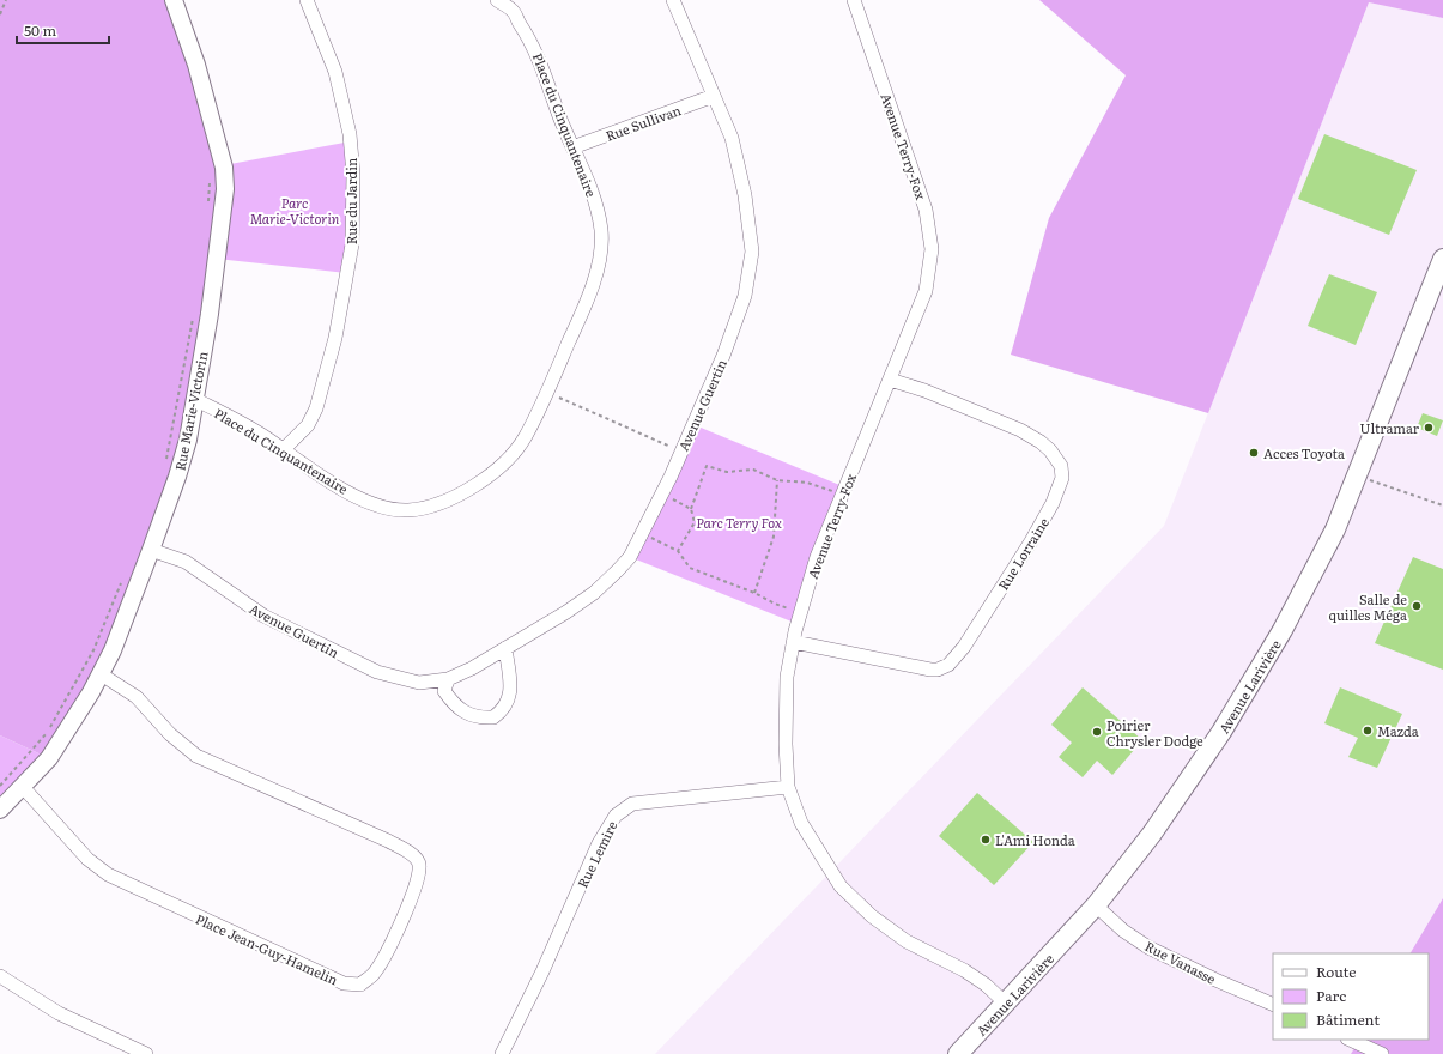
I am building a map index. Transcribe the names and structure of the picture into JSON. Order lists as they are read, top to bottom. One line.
{"streets":{"main road":["Avenue Larivière"],"street":["Rue Sullivan","Place du Cinquantenaire","Avenue Terry-Fox","Rue du Jardin","Avenue Guertin","Rue Marie-Victorin","Rue Lorraine","Rue Lemire","Place Jean-Guy-Hamelin","Rue Vanasse"]},"crossings":[["Rue Sullivan","Place du Cinquantenaire"],["Rue Sullivan","Avenue Guertin"],["Place du Cinquantenaire","Rue du Jardin"],["Place du Cinquantenaire","Rue Marie-Victorin"],["Avenue Terry-Fox","Rue Lorraine"],["Avenue Terry-Fox","Avenue Larivière"],["Avenue Terry-Fox","Rue Lemire"],["Avenue Guertin","Rue Marie-Victorin"],["Rue Marie-Victorin","Place Jean-Guy-Hamelin"],["Avenue Larivière","Rue Vanasse"]],"parks":["Parc Marie-Victorin","Parc Terry Fox"],"places":["Ultramar","Acces Toyota","Salle de quilles Méga","Mazda","Poirier Chrysler Dodge","L'Ami Honda"],"legend":["Route","Parc","Bâtiment"],"scale_bar":"50 m"}
